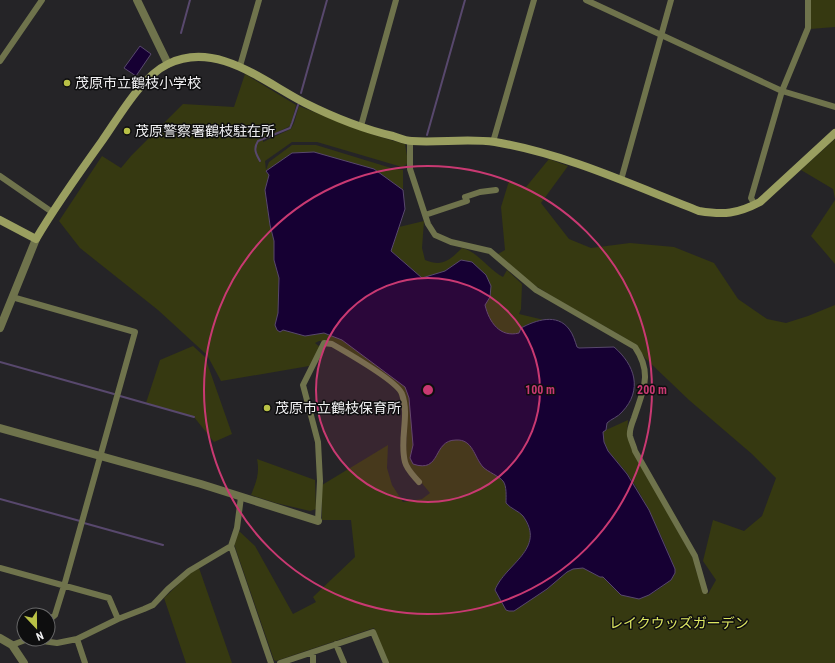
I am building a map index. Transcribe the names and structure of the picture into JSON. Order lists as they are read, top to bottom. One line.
{"parks":["レイクウッズガーデン"],"places":["茂原市立鶴枝小学校","茂原警察署鶴枝駐在所","茂原市立鶴枝保育所"],"north":"bottom","rings":["100 m","200 m"]}
